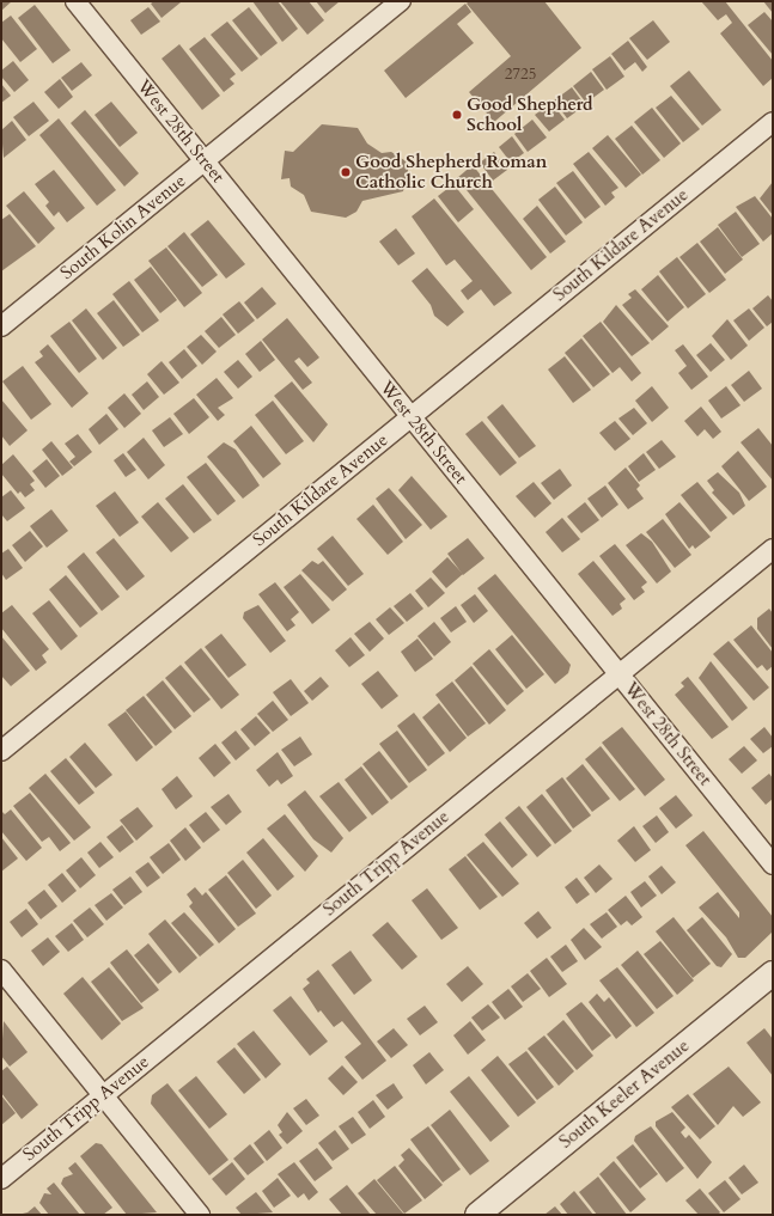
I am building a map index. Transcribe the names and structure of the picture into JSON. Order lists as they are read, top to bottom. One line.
{"streets":{"street":["West 28th Street","South Kolin Avenue","South Kildare Avenue","South Tripp Avenue","South Keeler Avenue"]},"crossings":[["West 28th Street","South Kolin Avenue"],["West 28th Street","South Kildare Avenue"],["West 28th Street","South Tripp Avenue"]],"places":["Good Shepherd School","Good Shepherd Roman Catholic Church"],"house_numbers":["2725"]}
